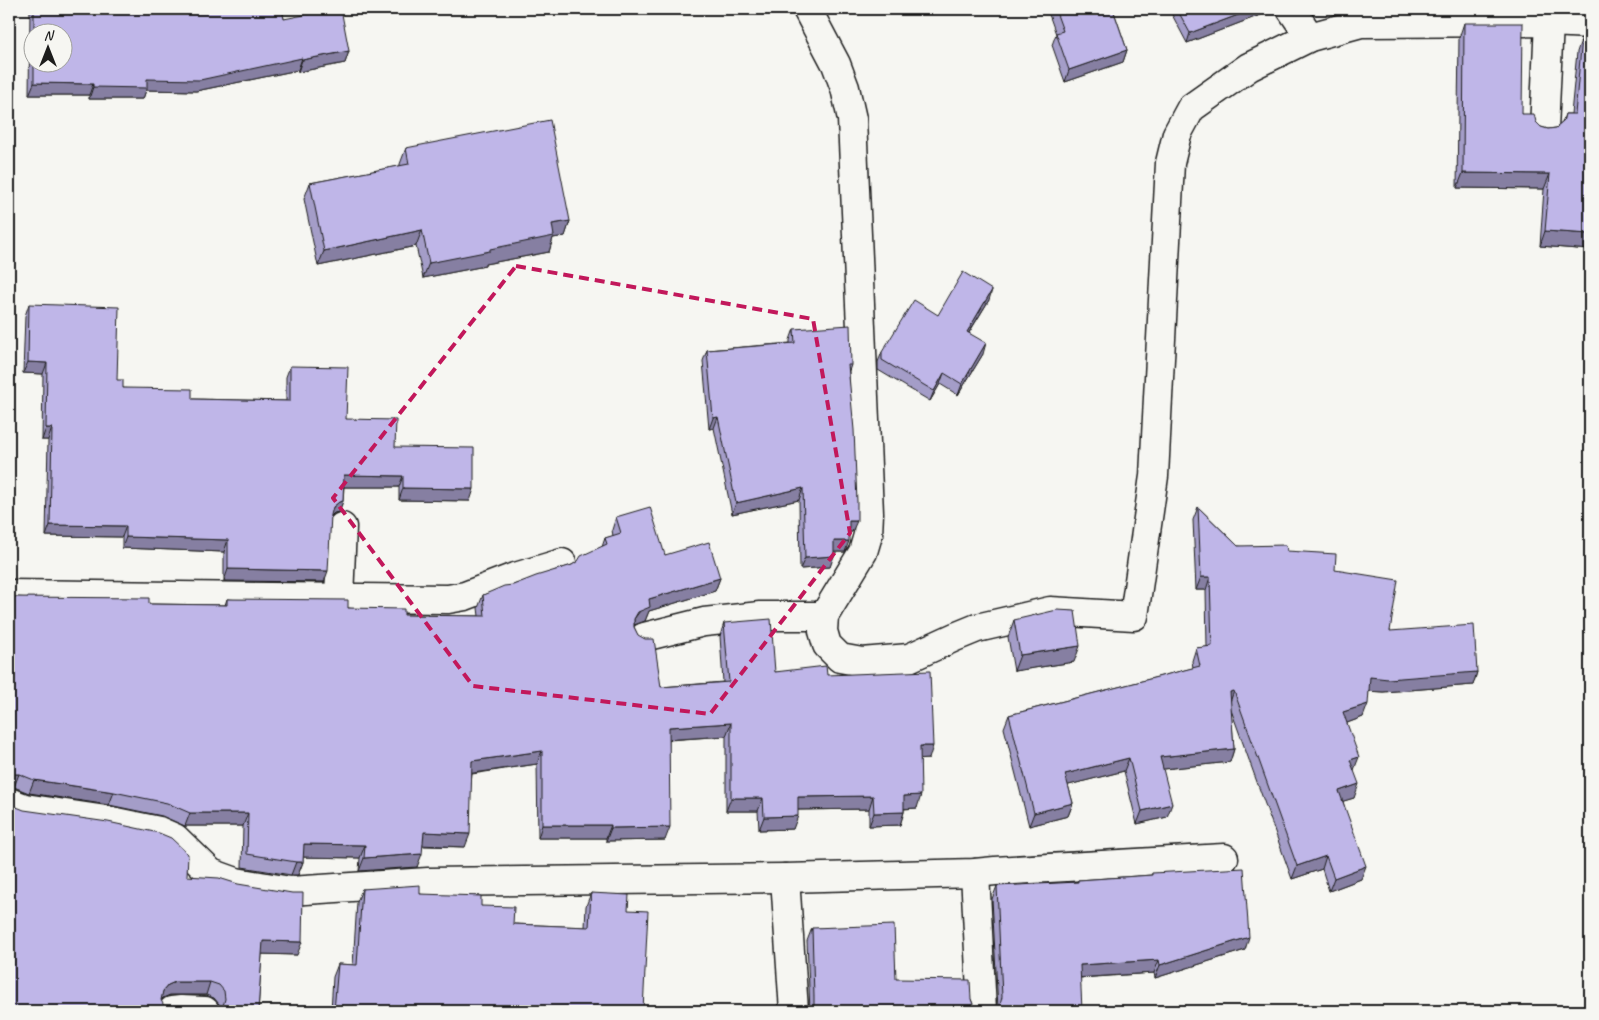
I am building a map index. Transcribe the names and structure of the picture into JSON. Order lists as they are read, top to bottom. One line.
{"north":"top"}
